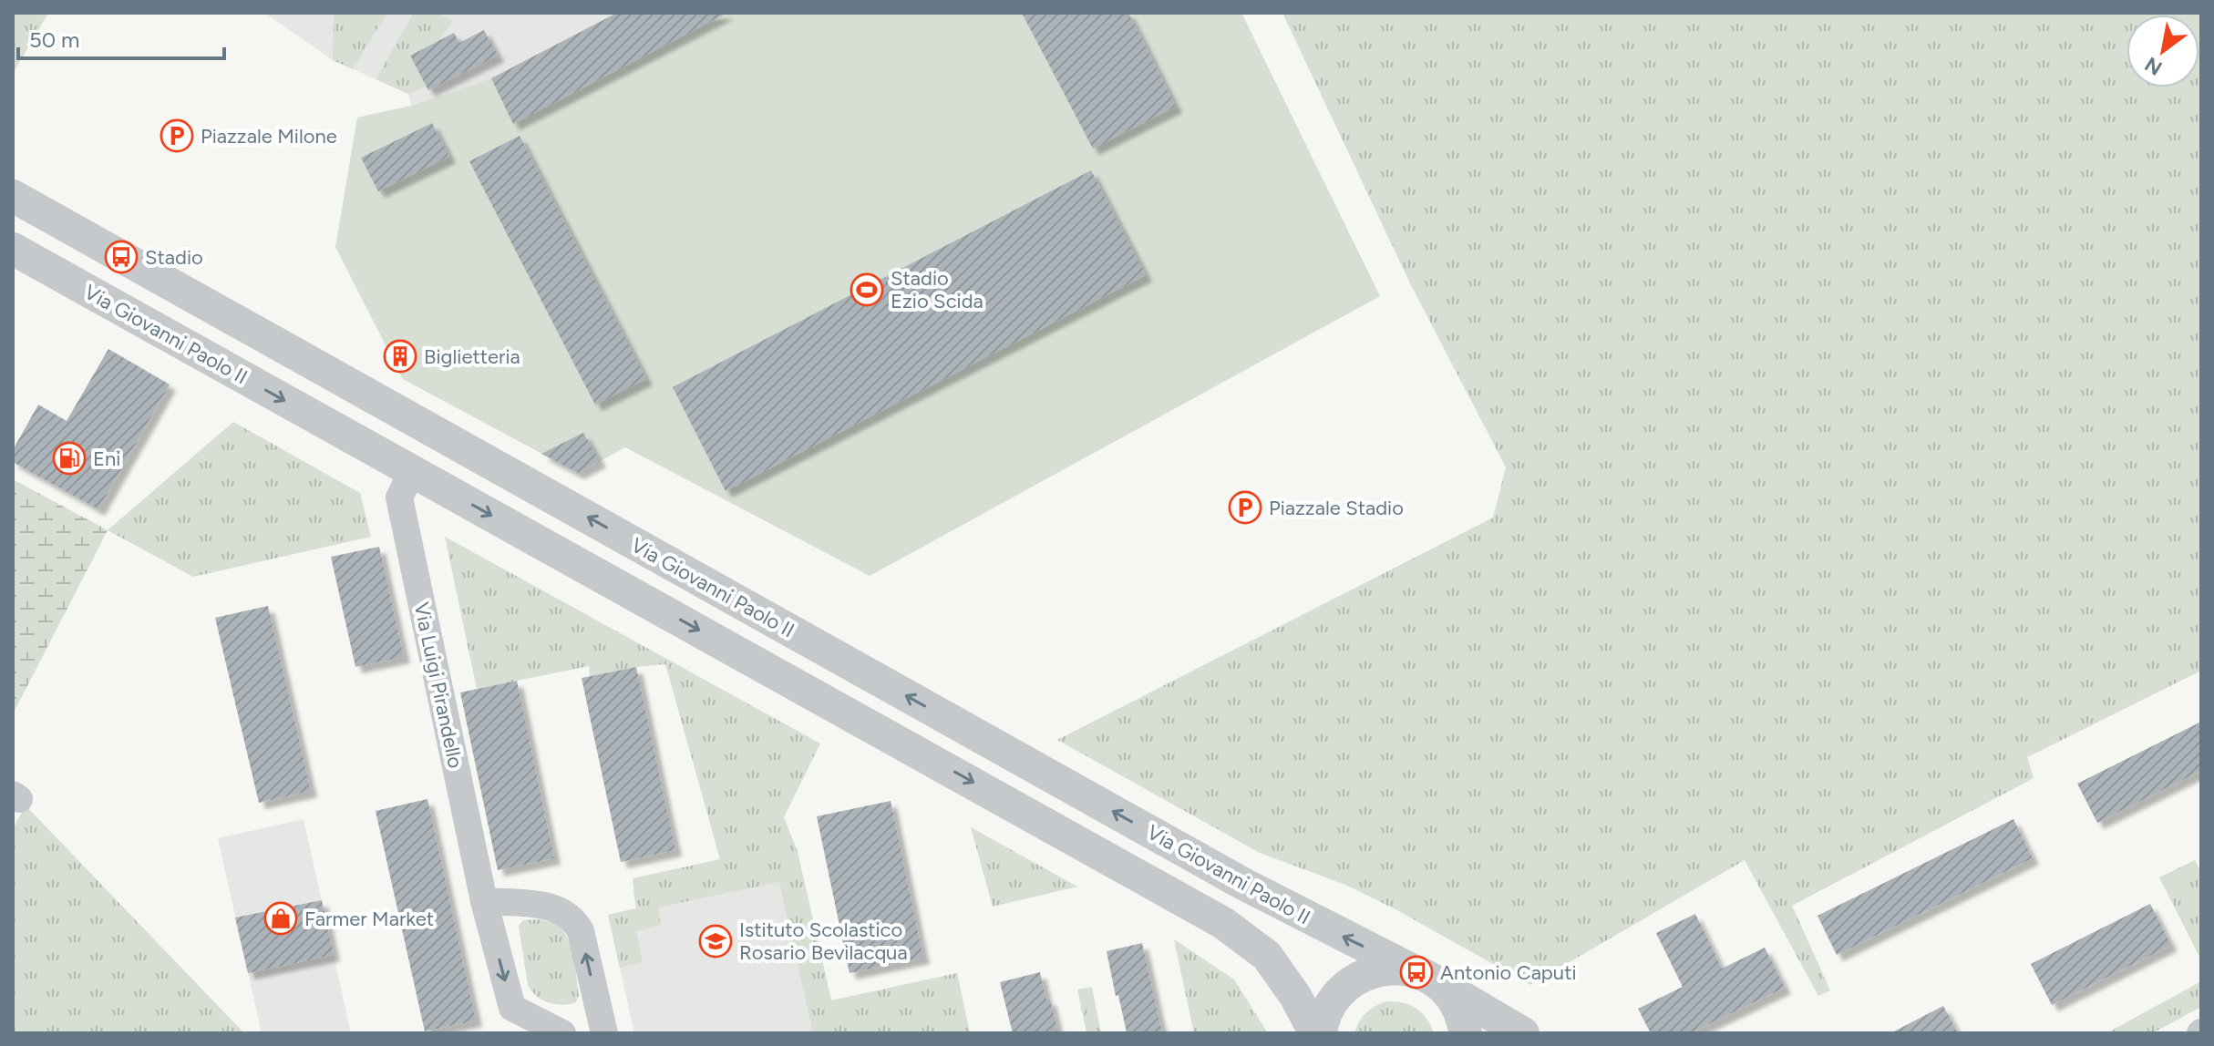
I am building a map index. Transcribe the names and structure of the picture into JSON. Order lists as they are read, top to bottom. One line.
{"streets":{"street":["Via Giovanni Paolo II","Via Luigi Pirandello"]},"crossings":[["Via Giovanni Paolo II","Via Luigi Pirandello"]],"places":{"parking":["Piazzale Milone","Piazzale Stadio"],"bus stop":["Stadio","Antonio Caputi"],"sports":["Stadio Ezio Scida"],"building":["Biglietteria"],"fuel station":["Eni"],"shop":["Farmer Market"],"school or university":["Istituto Scolastico Rosario Bevilacqua"]},"scale_bar":"50 m","north":"bottom left"}
